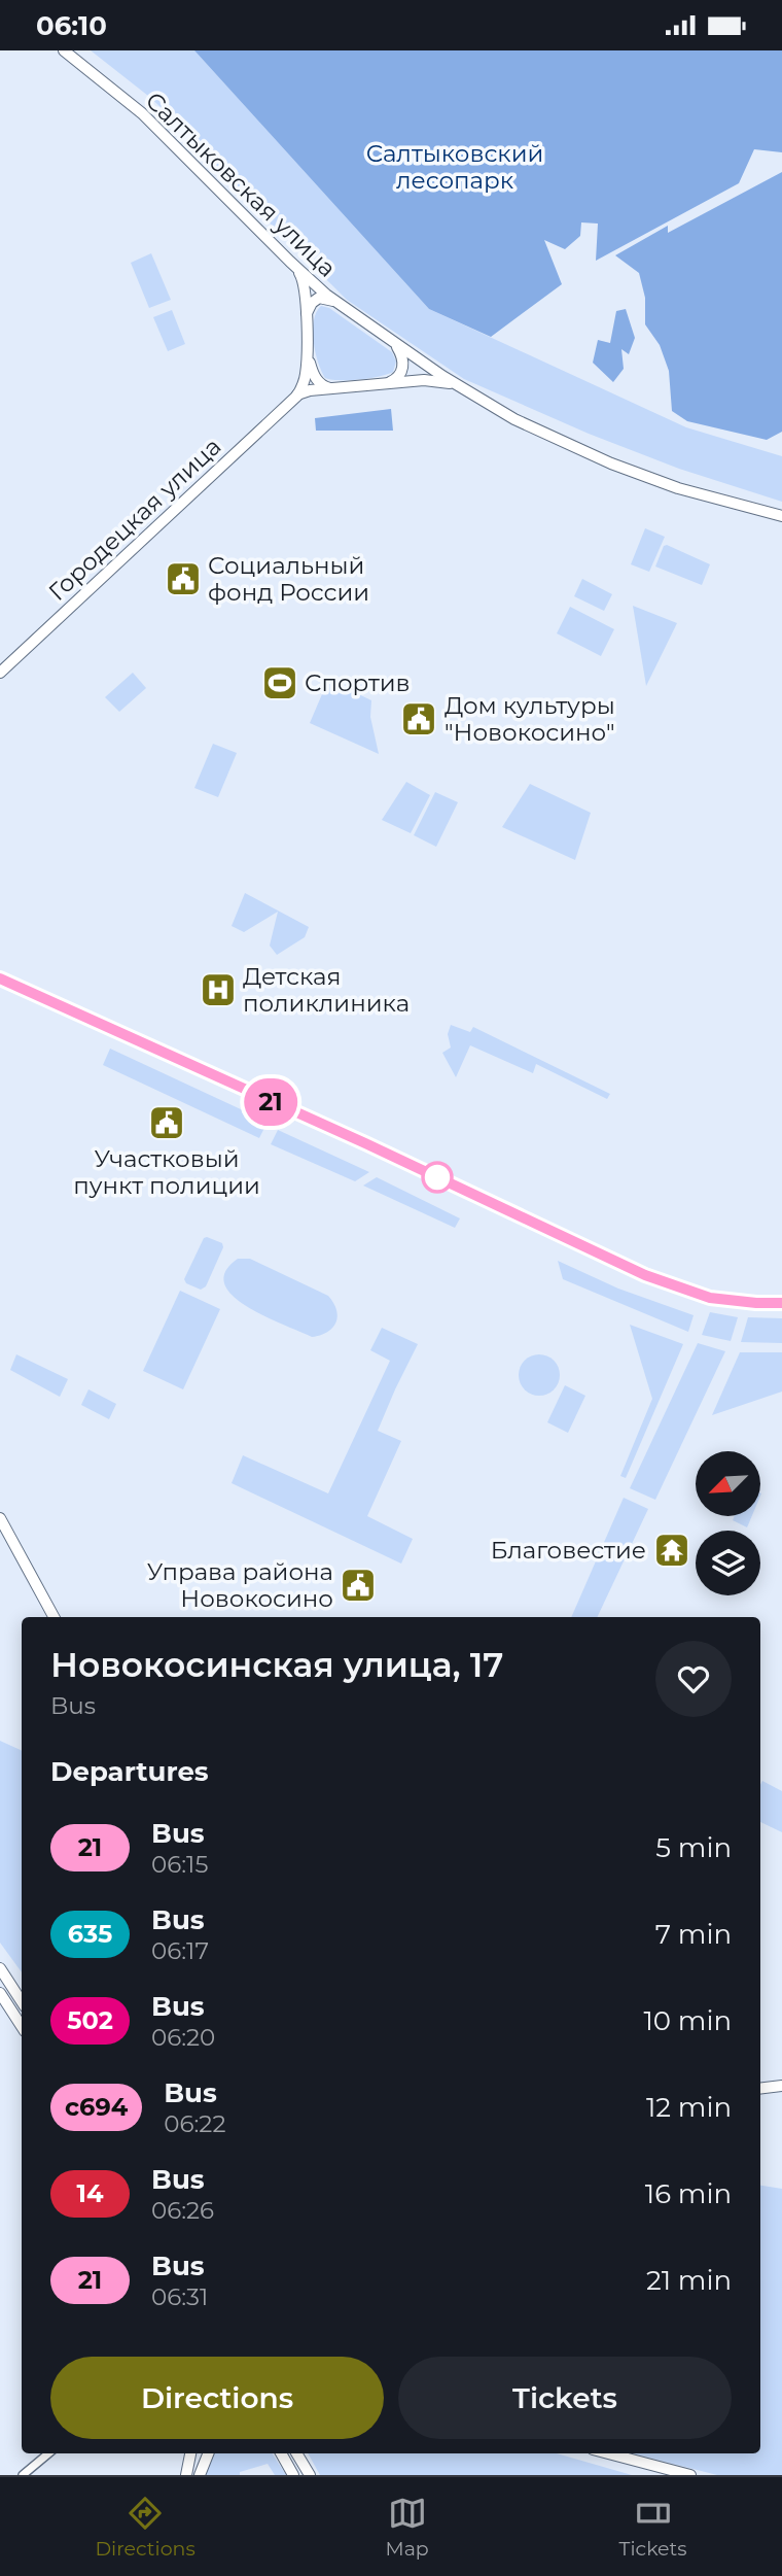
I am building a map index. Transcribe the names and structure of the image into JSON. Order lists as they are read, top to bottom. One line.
{"streets":{"street":["Салтыковская улица","Городецкая улица"]},"parks":["Салтыковский лесопарк"],"places":{"public building":["Социальный фонд России","Дом культуры \"Новокосино\"","Участковый пункт полиции","Управа района Новокосино"],"sports":["Спортив"],"hospital":["Детская поликлиника"],"temple":["Благовестие"]},"lines":["bus line 21"],"north":"bottom left","page":{"status":"06:10","on_map":"21","heading":[["Новокосинская улица, 17","Bus"],"Departures"],"list":[{"mark":"21","name":"Bus","note":"06:15","value":"5 min"},{"mark":"635","name":"Bus","note":"06:17","value":"7 min"},{"mark":"502","name":"Bus","note":"06:20","value":"10 min"},{"mark":"с694","name":"Bus","note":"06:22","value":"12 min"},{"mark":"14","name":"Bus","note":"06:26","value":"16 min"},{"mark":"21","name":"Bus","note":"06:31","value":"21 min"}],"buttons":["Directions","Tickets"],"tabs":["Directions","Map","Tickets"]}}
